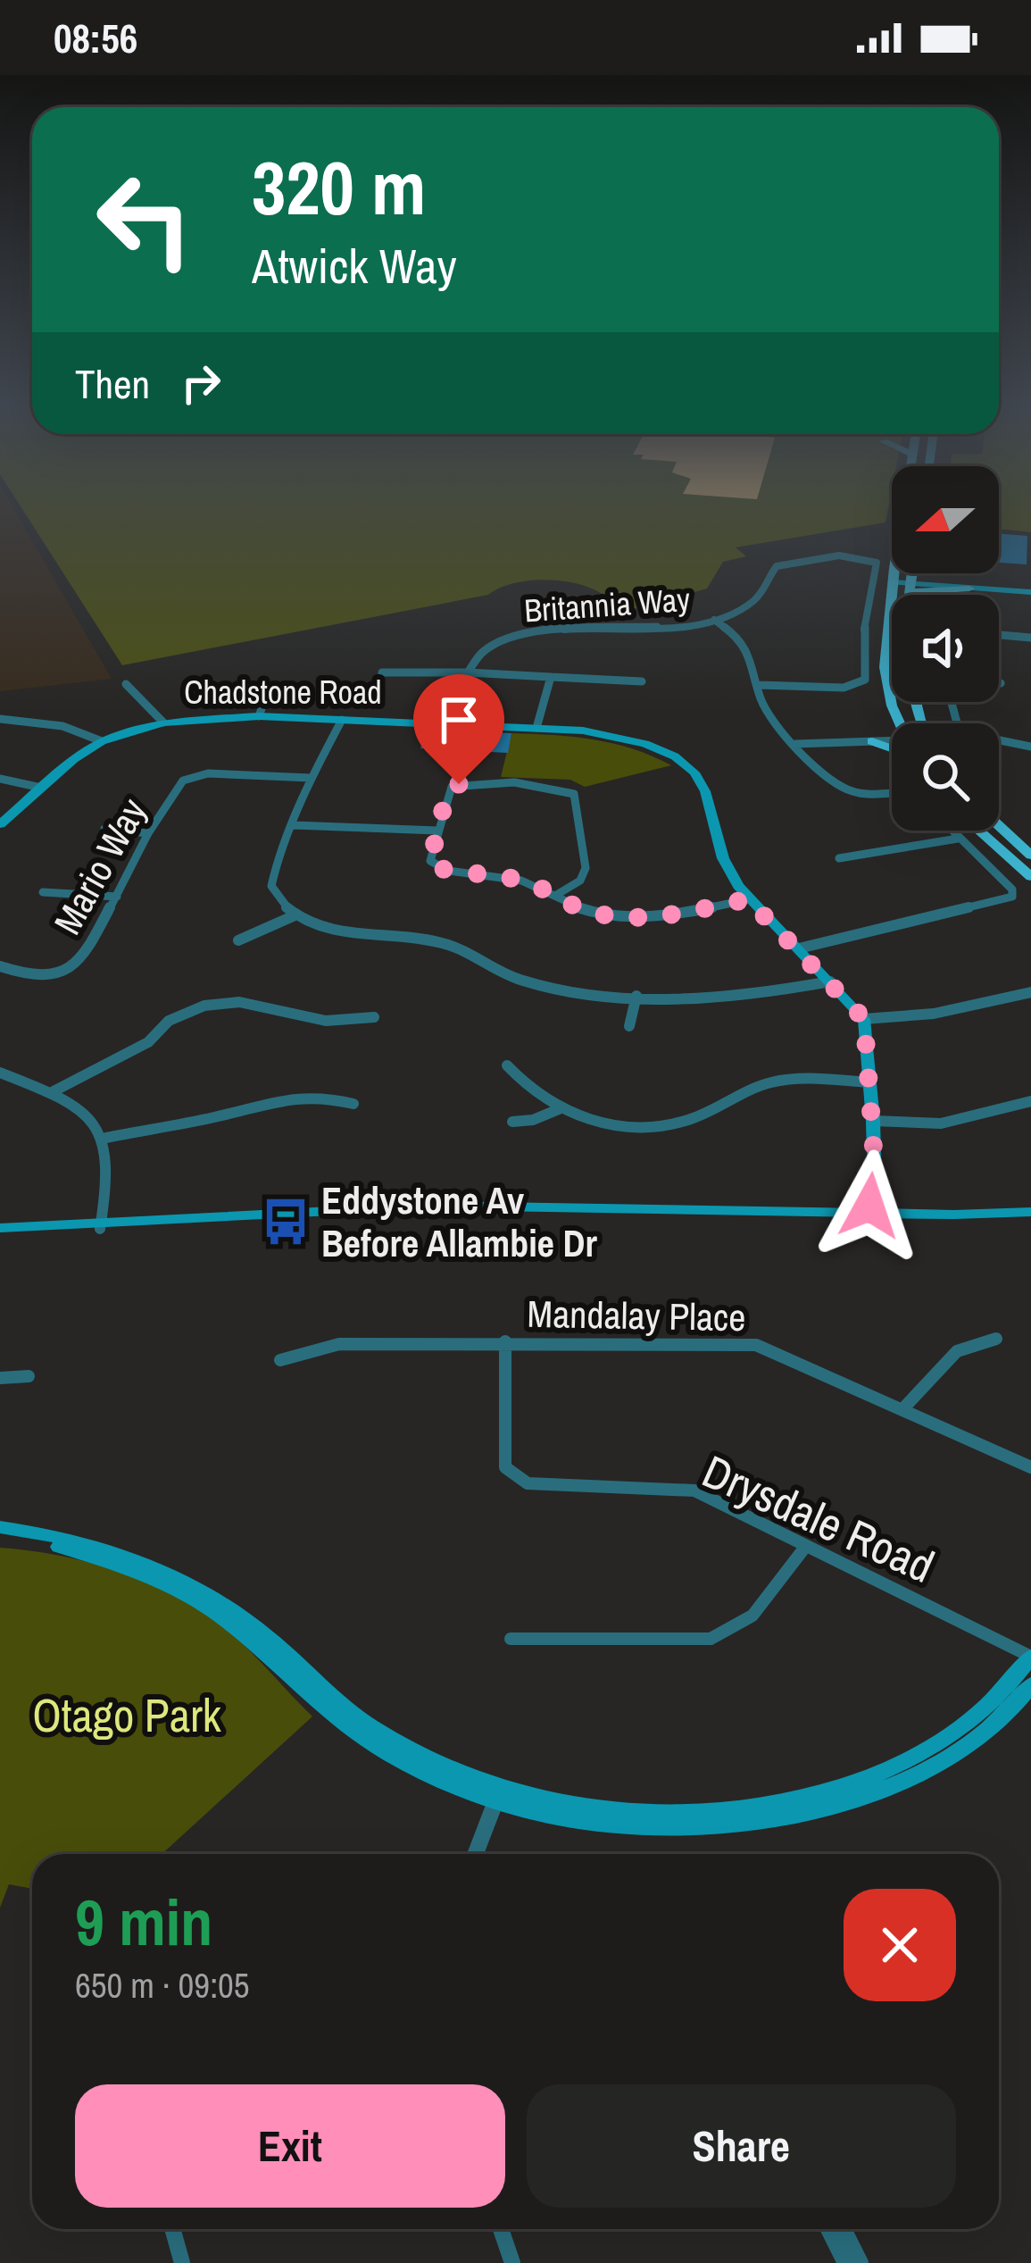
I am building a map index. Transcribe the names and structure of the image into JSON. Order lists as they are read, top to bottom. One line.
{"streets":{"street":["Britannia Way","Chadstone Road","Mario Way","Mandalay Place","Drysdale Road"]},"crossings":[["Britannia Way","Chadstone Road"],["Mandalay Place","Drysdale Road"]],"parks":["Otago Park"],"places":{"bus stop":["Eddystone Av Before Allambie Dr"]},"north":"left","page":{"status":"08:56","turn":["320 m","Atwick Way"],"then":"Then","heading":["9 min","650 m · 09:05"],"buttons":["Exit","Share"]}}
